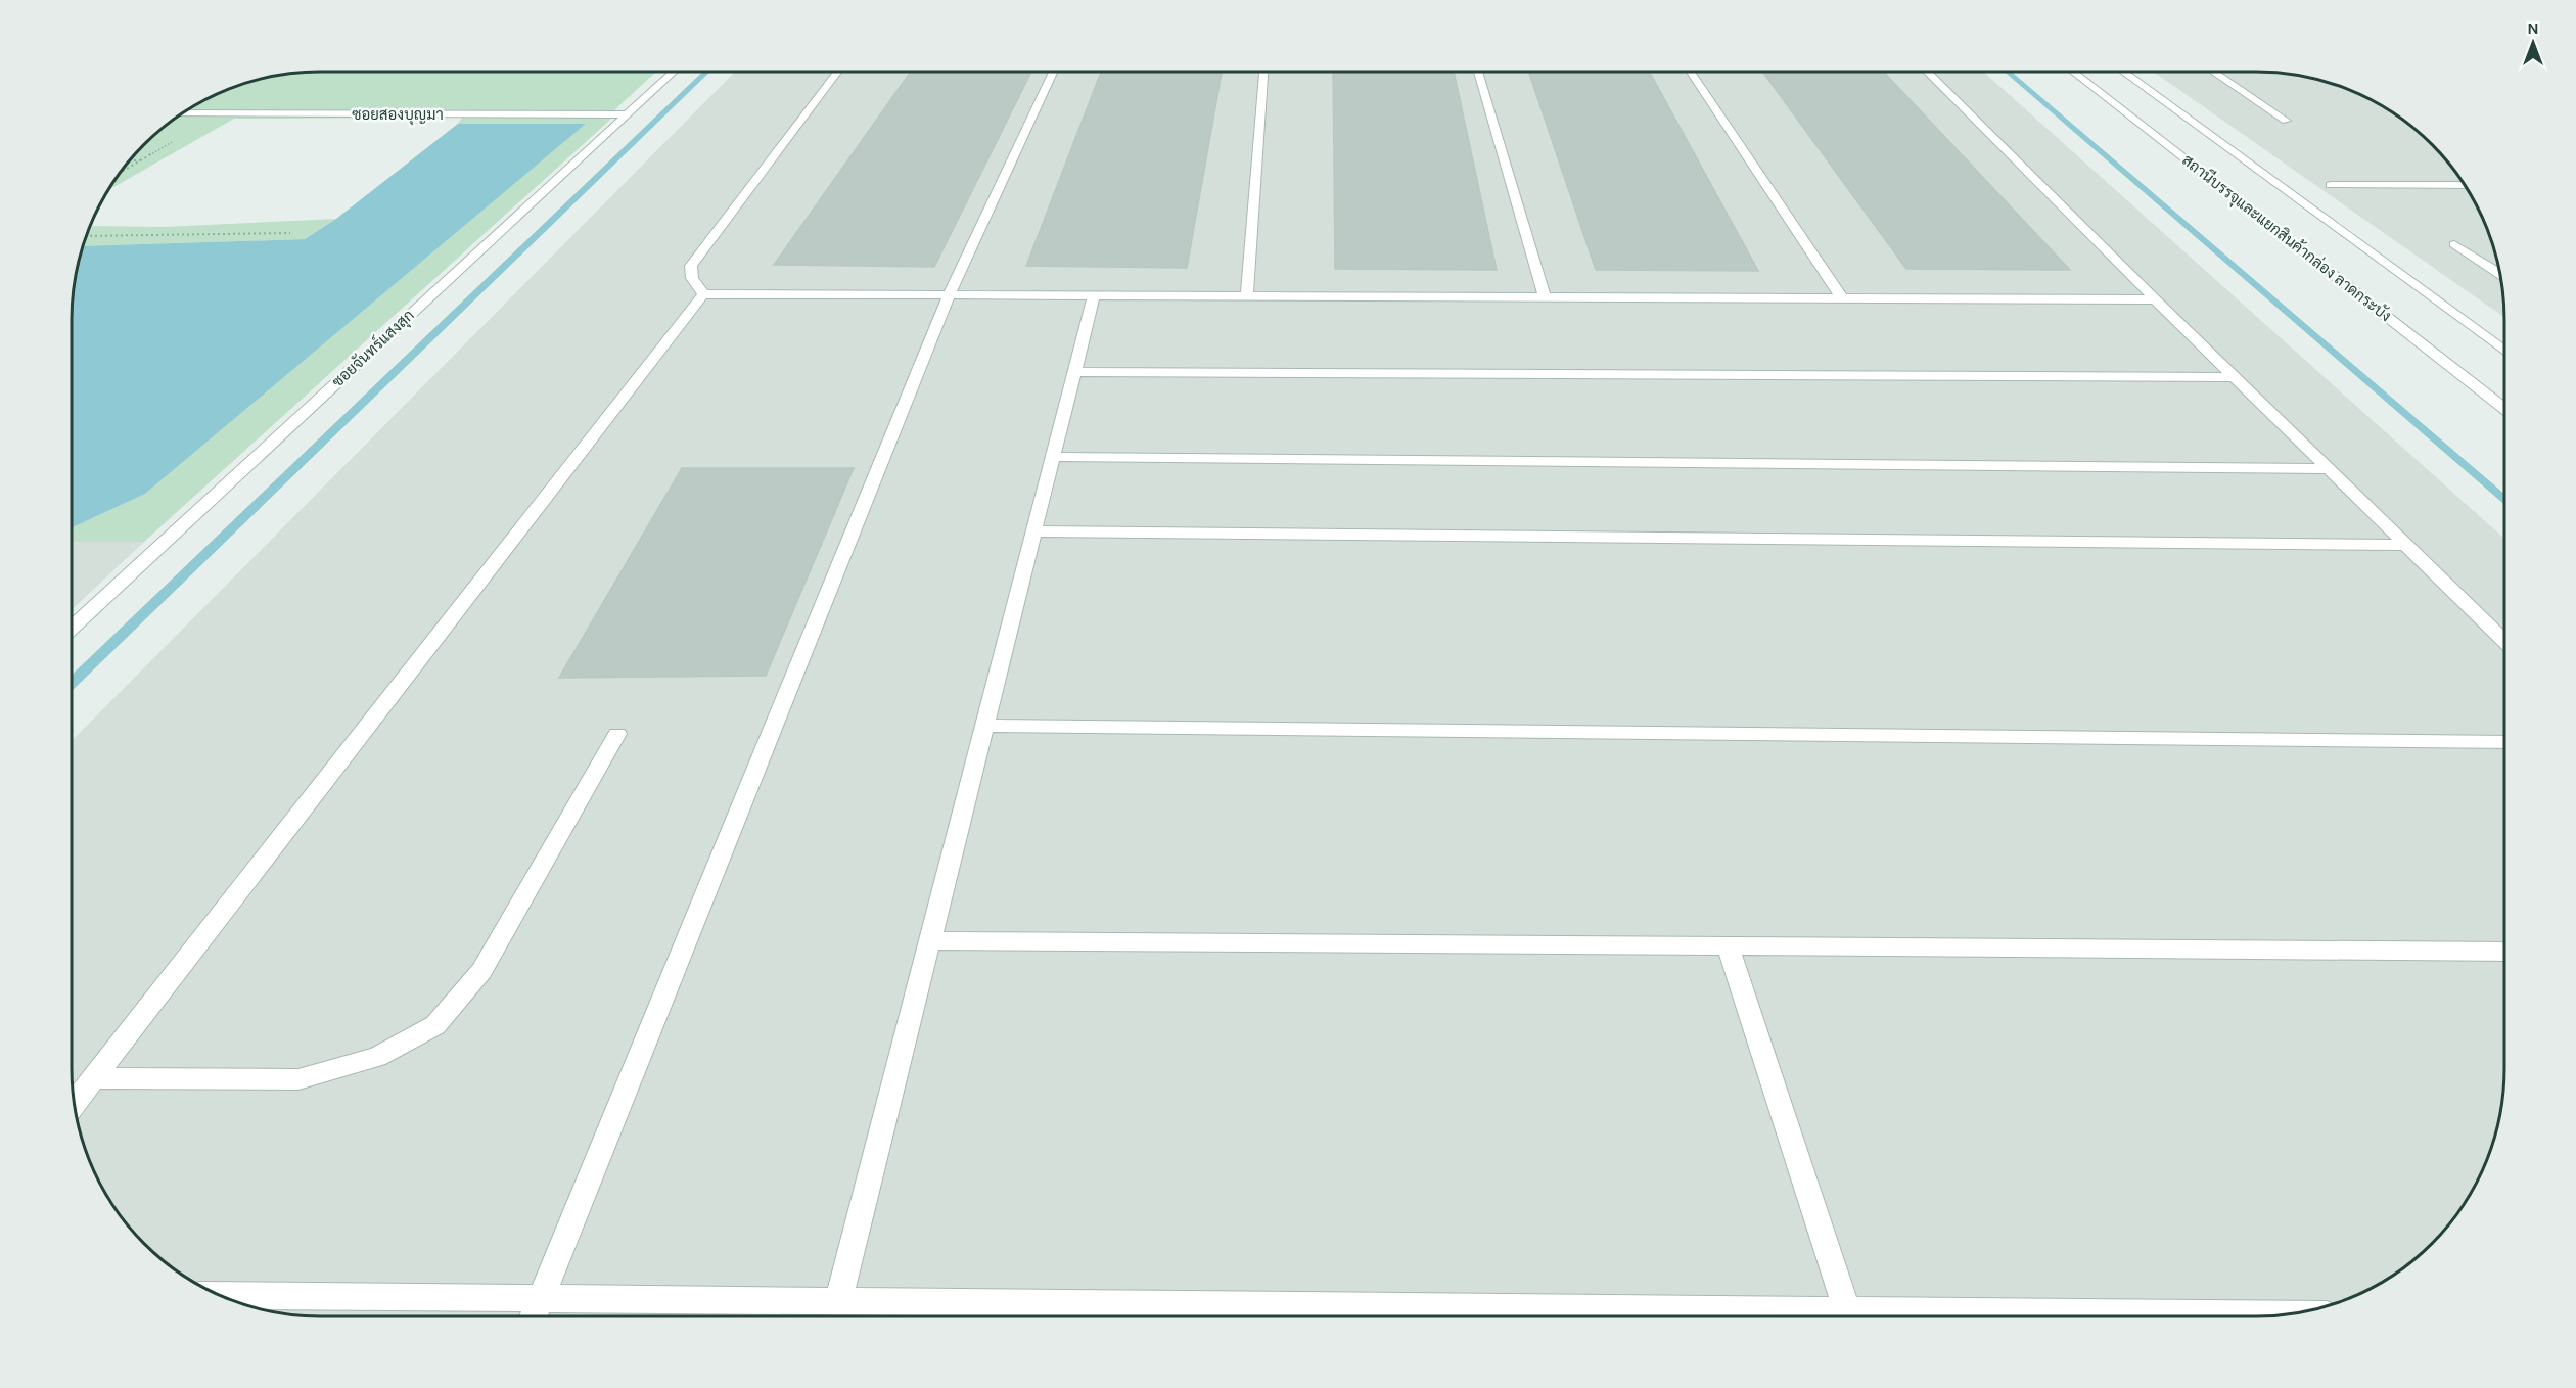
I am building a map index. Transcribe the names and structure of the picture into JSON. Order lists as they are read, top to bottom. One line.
{"streets":{"street":["ซอยสองบุญมา","สถานีบรรจุและแยกสินค้ากล่อง ลาดกระบัง","ซอยจันทร์แสงสุก"]},"crossings":[["ซอยสองบุญมา","ซอยจันทร์แสงสุก"]],"north":"top"}
